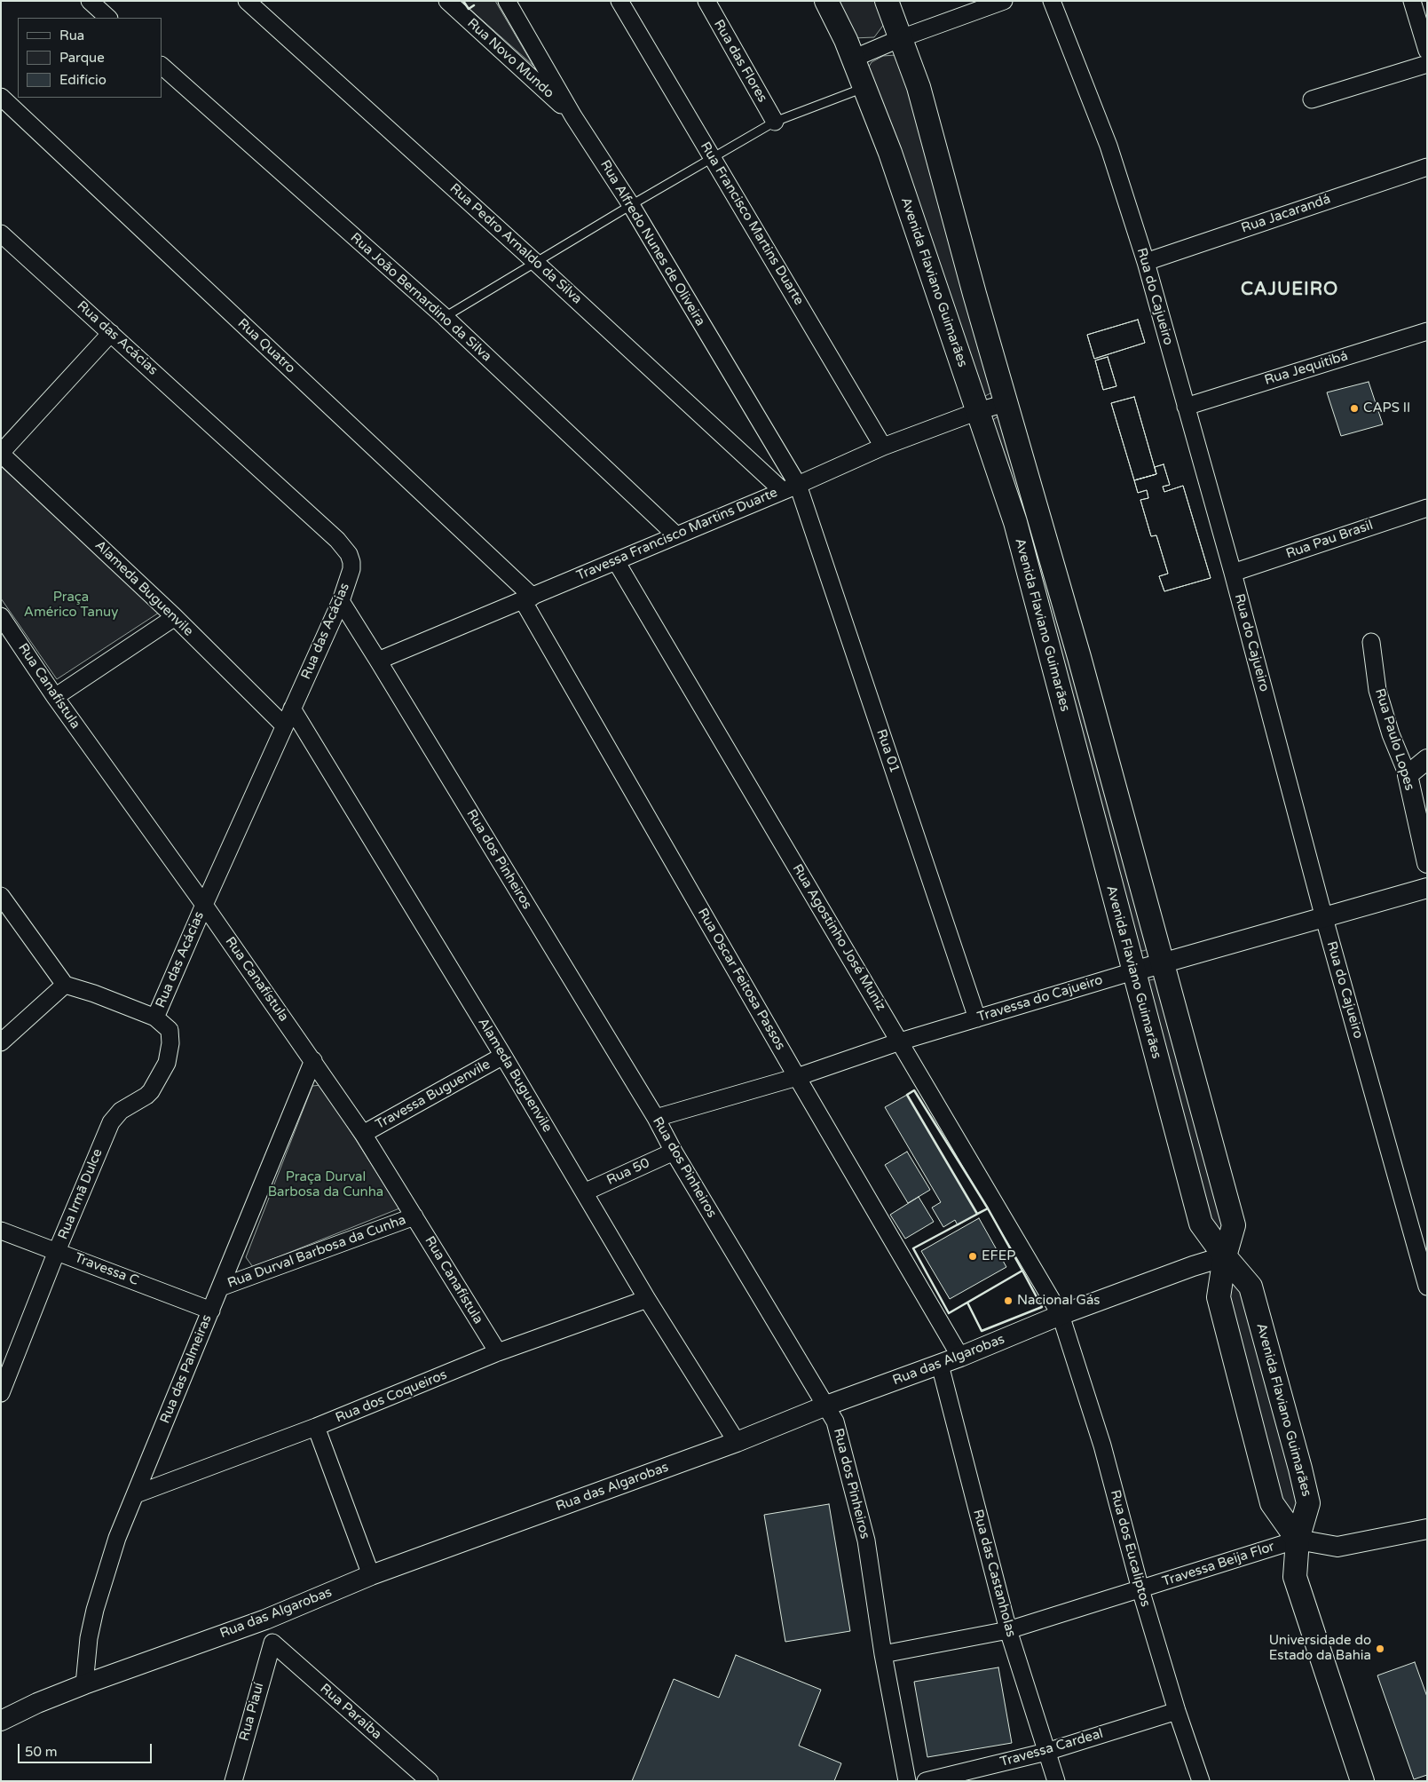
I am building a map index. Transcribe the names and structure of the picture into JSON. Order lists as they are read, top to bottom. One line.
{"streets":{"main road":["Avenida Flaviano Guimarães"],"street":["Rua Novo Mundo","Rua das Flores","Rua Jacarandá","Rua Francisco Martins Duarte","Rua Alfredo Nunes de Oliveira","Rua Pedro Arnaldo da Silva","Rua do Cajueiro","Rua João Bernardino da Silva","Rua das Acácias","Rua Quatro","Rua Jequitibá","Travessa Francisco Martins Duarte","Rua Pau Brasil","Alameda Buguenvile","Rua Canafístula","Rua Paulo Lopes","Rua 01","Rua dos Pinheiros","Rua Agostinho José Muniz","Rua Oscar Feitosa Passos","Travessa do Cajueiro","Travessa Buguenvile","Rua 50","Rua Irmã Dulce","Rua Durval Barbosa da Cunha","Travessa C","Rua das Algarobas","Rua das Palmeiras","Rua dos Coqueiros","Rua dos Eucaliptos","Travessa Beija Flor","Rua das Castanholas","Rua Piauí","Rua Paraíba","Travessa Cardeal"]},"crossings":[["Rua Novo Mundo","Rua Alfredo Nunes de Oliveira"],["Rua Jacarandá","Rua do Cajueiro"],["Rua Francisco Martins Duarte","Travessa Francisco Martins Duarte"],["Rua Alfredo Nunes de Oliveira","Travessa Francisco Martins Duarte"],["Rua Alfredo Nunes de Oliveira","Rua 01"],["Rua Pedro Arnaldo da Silva","Travessa Francisco Martins Duarte"],["Avenida Flaviano Guimarães","Travessa Francisco Martins Duarte"],["Avenida Flaviano Guimarães","Travessa do Cajueiro"],["Avenida Flaviano Guimarães","Rua das Algarobas"],["Avenida Flaviano Guimarães","Travessa Beija Flor"],["Rua do Cajueiro","Rua Jequitibá"],["Rua do Cajueiro","Rua Pau Brasil"],["Rua do Cajueiro","Travessa do Cajueiro"],["Rua João Bernardino da Silva","Travessa Francisco Martins Duarte"],["Rua das Acácias","Alameda Buguenvile"],["Rua das Acácias","Rua Canafístula"],["Rua das Acácias","Rua dos Pinheiros"],["Rua das Acácias","Rua Irmã Dulce"],["Rua Quatro","Travessa Francisco Martins Duarte"],["Rua Quatro","Rua Oscar Feitosa Passos"],["Travessa Francisco Martins Duarte","Rua 01"],["Travessa Francisco Martins Duarte","Rua dos Pinheiros"],["Travessa Francisco Martins Duarte","Rua Agostinho José Muniz"],["Travessa Francisco Martins Duarte","Rua Oscar Feitosa Passos"],["Alameda Buguenvile","Travessa Buguenvile"],["Alameda Buguenvile","Rua 50"],["Alameda Buguenvile","Rua das Algarobas"],["Alameda Buguenvile","Rua dos Coqueiros"],["Rua Canafístula","Travessa Buguenvile"],["Rua Canafístula","Rua Durval Barbosa da Cunha"],["Rua Canafístula","Rua das Palmeiras"],["Rua Canafístula","Rua dos Coqueiros"],["Rua 01","Travessa do Cajueiro"],["Rua dos Pinheiros","Travessa do Cajueiro"],["Rua dos Pinheiros","Rua 50"],["Rua dos Pinheiros","Rua das Algarobas"],["Rua dos Pinheiros","Travessa Beija Flor"],["Rua Agostinho José Muniz","Travessa do Cajueiro"],["Rua Agostinho José Muniz","Rua das Algarobas"],["Rua Agostinho José Muniz","Rua dos Eucaliptos"],["Rua Oscar Feitosa Passos","Travessa do Cajueiro"],["Rua Oscar Feitosa Passos","Rua das Algarobas"],["Rua Irmã Dulce","Travessa C"],["Rua Durval Barbosa da Cunha","Rua das Palmeiras"],["Travessa C","Rua das Palmeiras"],["Rua das Algarobas","Rua das Palmeiras"],["Rua das Algarobas","Rua dos Eucaliptos"],["Rua das Algarobas","Rua das Castanholas"],["Rua das Palmeiras","Rua dos Coqueiros"],["Rua dos Eucaliptos","Travessa Beija Flor"],["Rua dos Eucaliptos","Travessa Cardeal"],["Travessa Beija Flor","Rua das Castanholas"],["Rua das Castanholas","Travessa Cardeal"],["Rua Piauí","Rua Paraíba"]],"districts":["CAJUEIRO"],"parks":["Praça Américo Tanuy","Praça Durval Barbosa da Cunha"],"places":["CAPS II","EFEP","Nacional Gás","Universidade do Estado da Bahia"],"legend":["Rua","Parque","Edifício"],"scale_bar":"50 m"}
